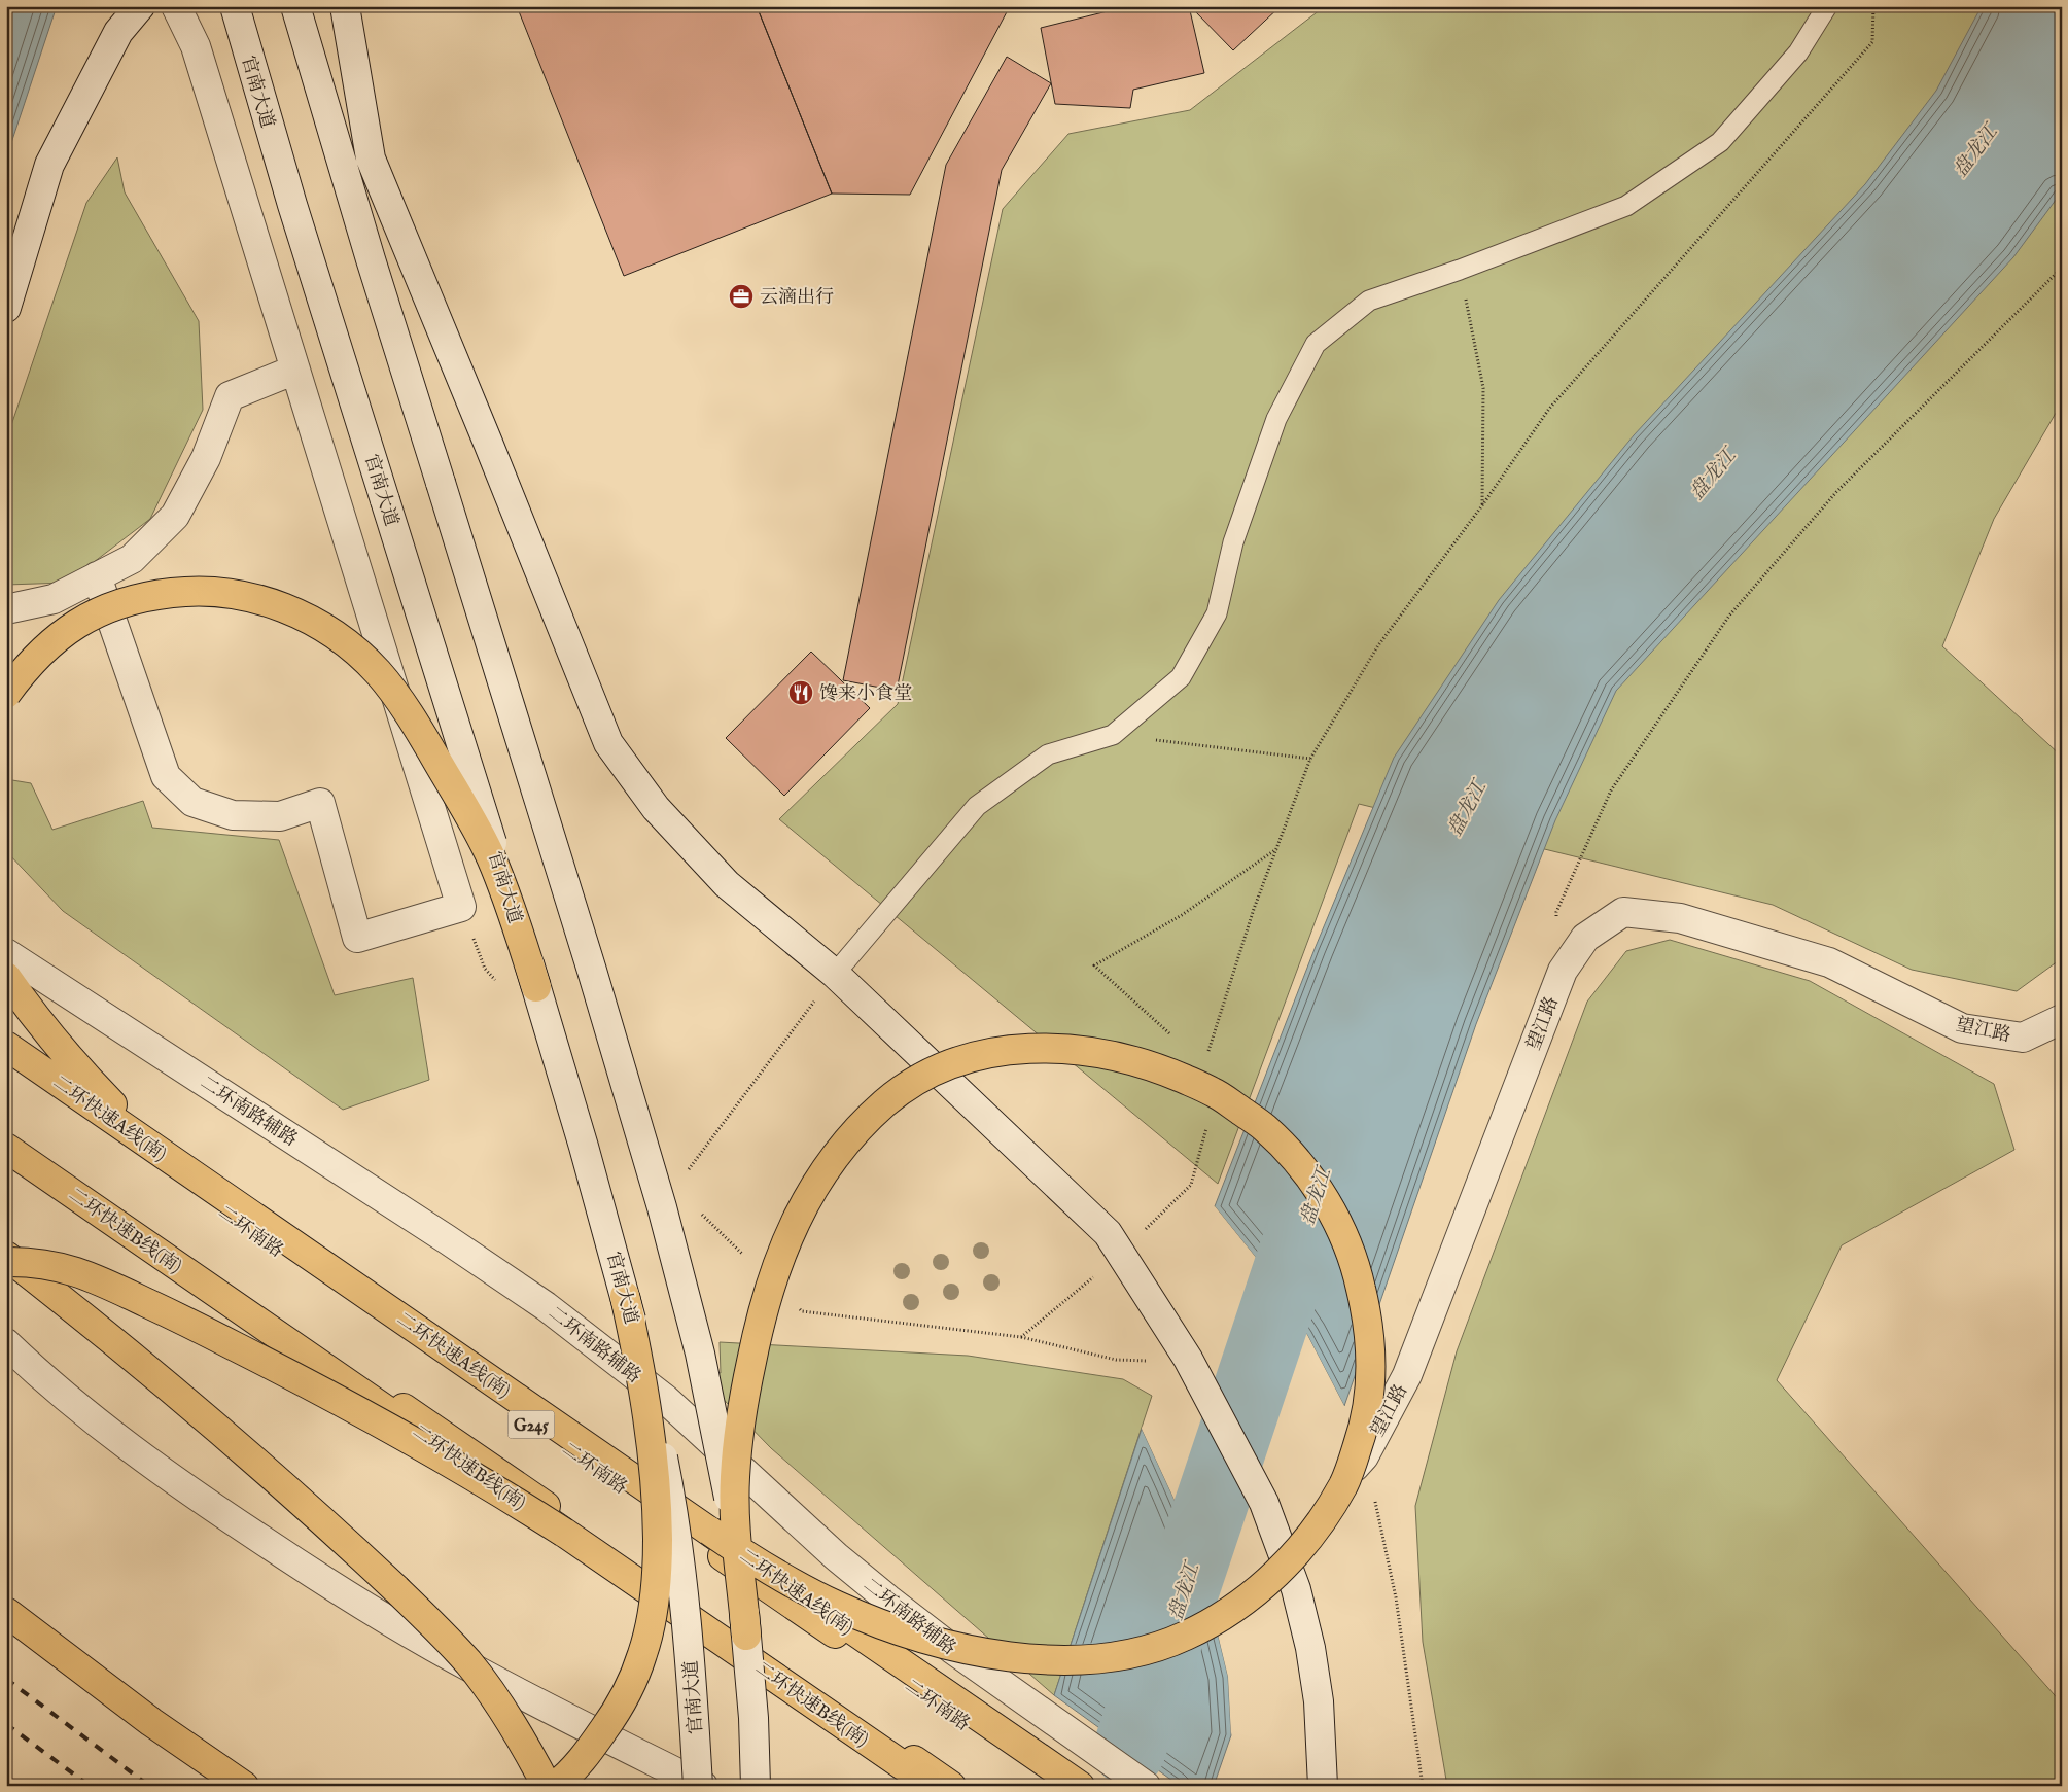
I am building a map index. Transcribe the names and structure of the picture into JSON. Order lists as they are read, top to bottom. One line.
{"streets":{"main road":["二环快速A线(南)","二环快速B线(南)","二环南路","G245"],"street":["官南大道","望江路","二环南路辅路"]},"water":["盘龙江"],"places":{"office":["云滴出行"],"restaurant":["馋来小食堂"]}}
